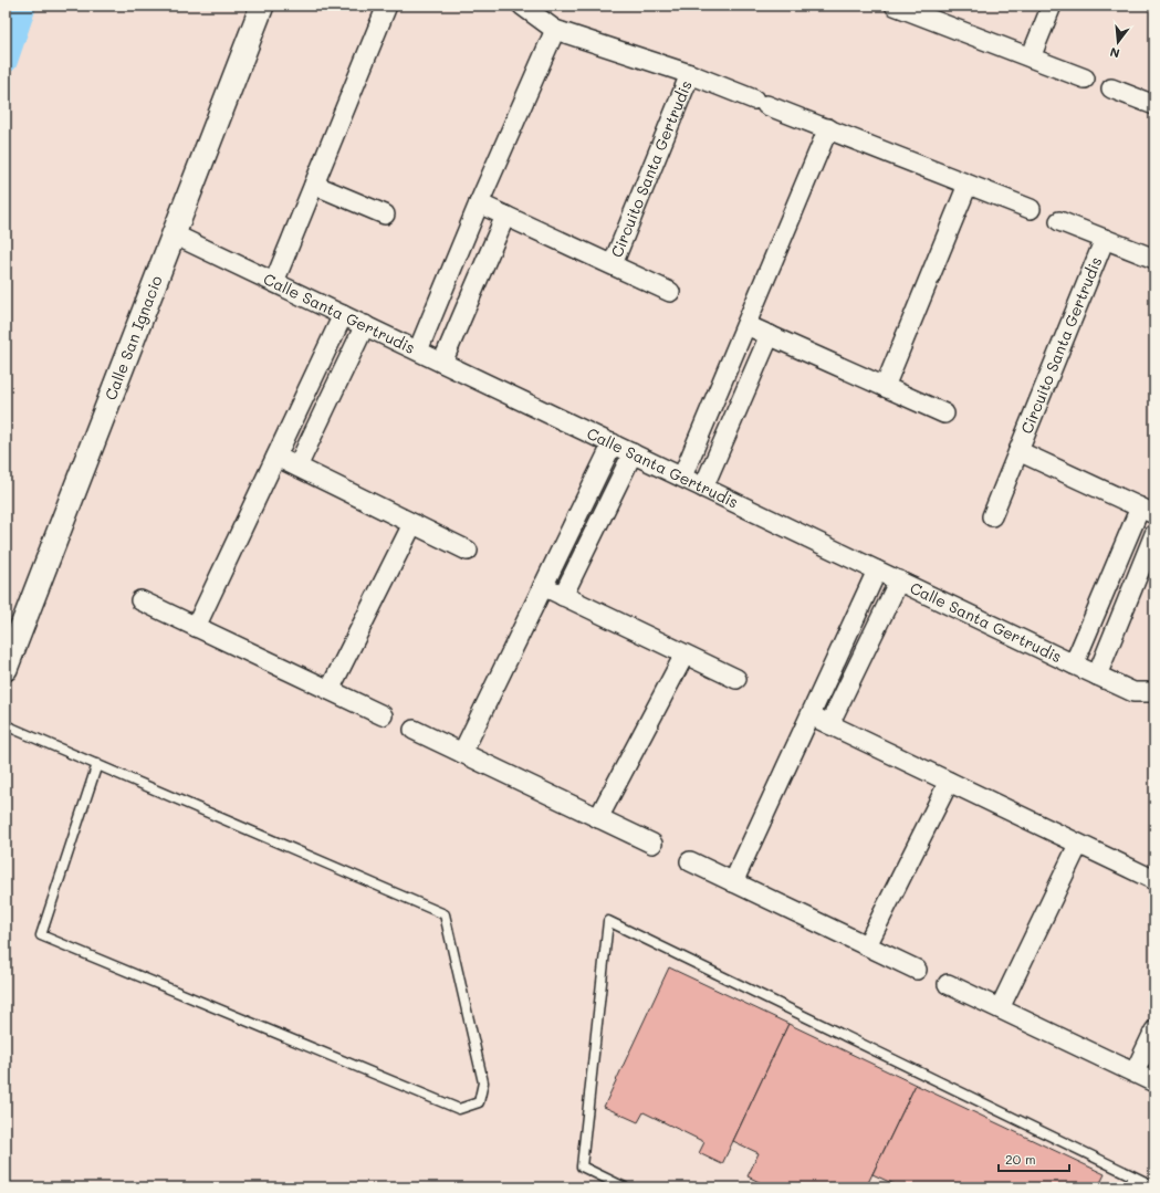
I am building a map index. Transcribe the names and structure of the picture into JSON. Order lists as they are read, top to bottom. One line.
{"streets":{"street":["Circuito Santa Gertrudis","Calle Santa Gertrudis","Calle San Ignacio"]},"crossings":[["Circuito Santa Gertrudis","Calle Santa Gertrudis"],["Calle Santa Gertrudis","Calle San Ignacio"]],"scale_bar":"20 m","north":"bottom"}
